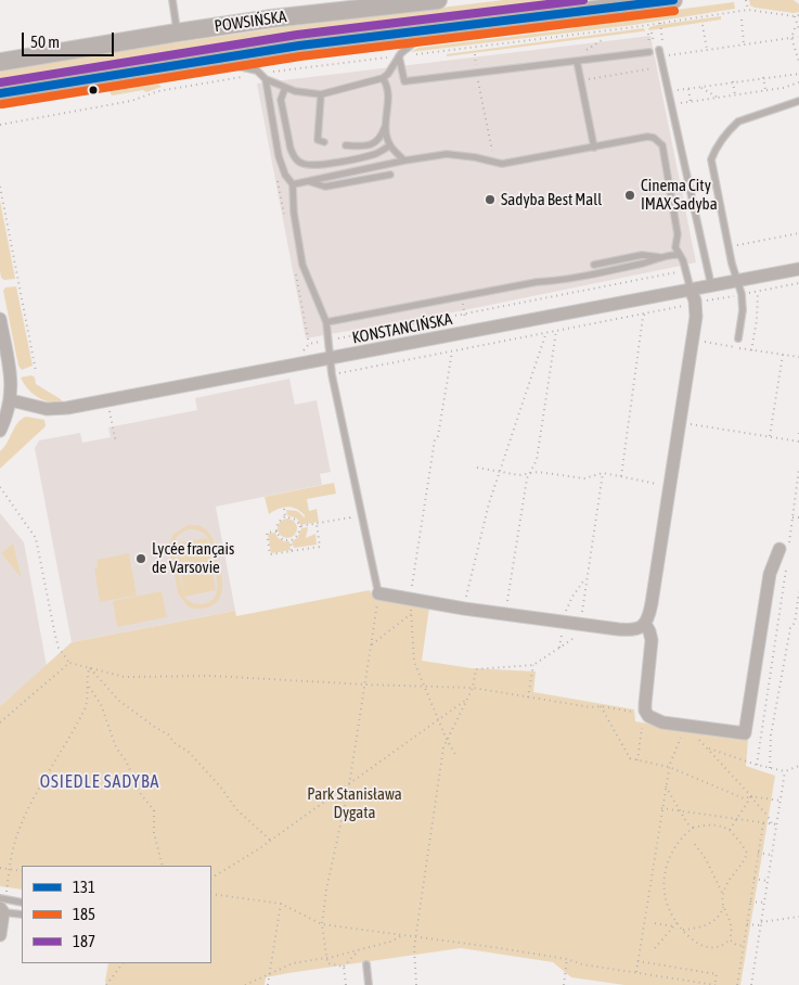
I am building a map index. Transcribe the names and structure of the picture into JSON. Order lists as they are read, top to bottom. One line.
{"streets":{"main road":["POWSIŃSKA"],"street":["KONSTANCIŃSKA"]},"districts":["OSIEDLE SADYBA"],"parks":["Park Stanisława Dygata"],"places":["Cinema City IMAX Sadyba","Sadyba Best Mall","Lycée français de Varsovie"],"lines":["transit line 131","transit line 187","transit line 185"],"legend":["131","185","187"],"scale_bar":"50 m"}
